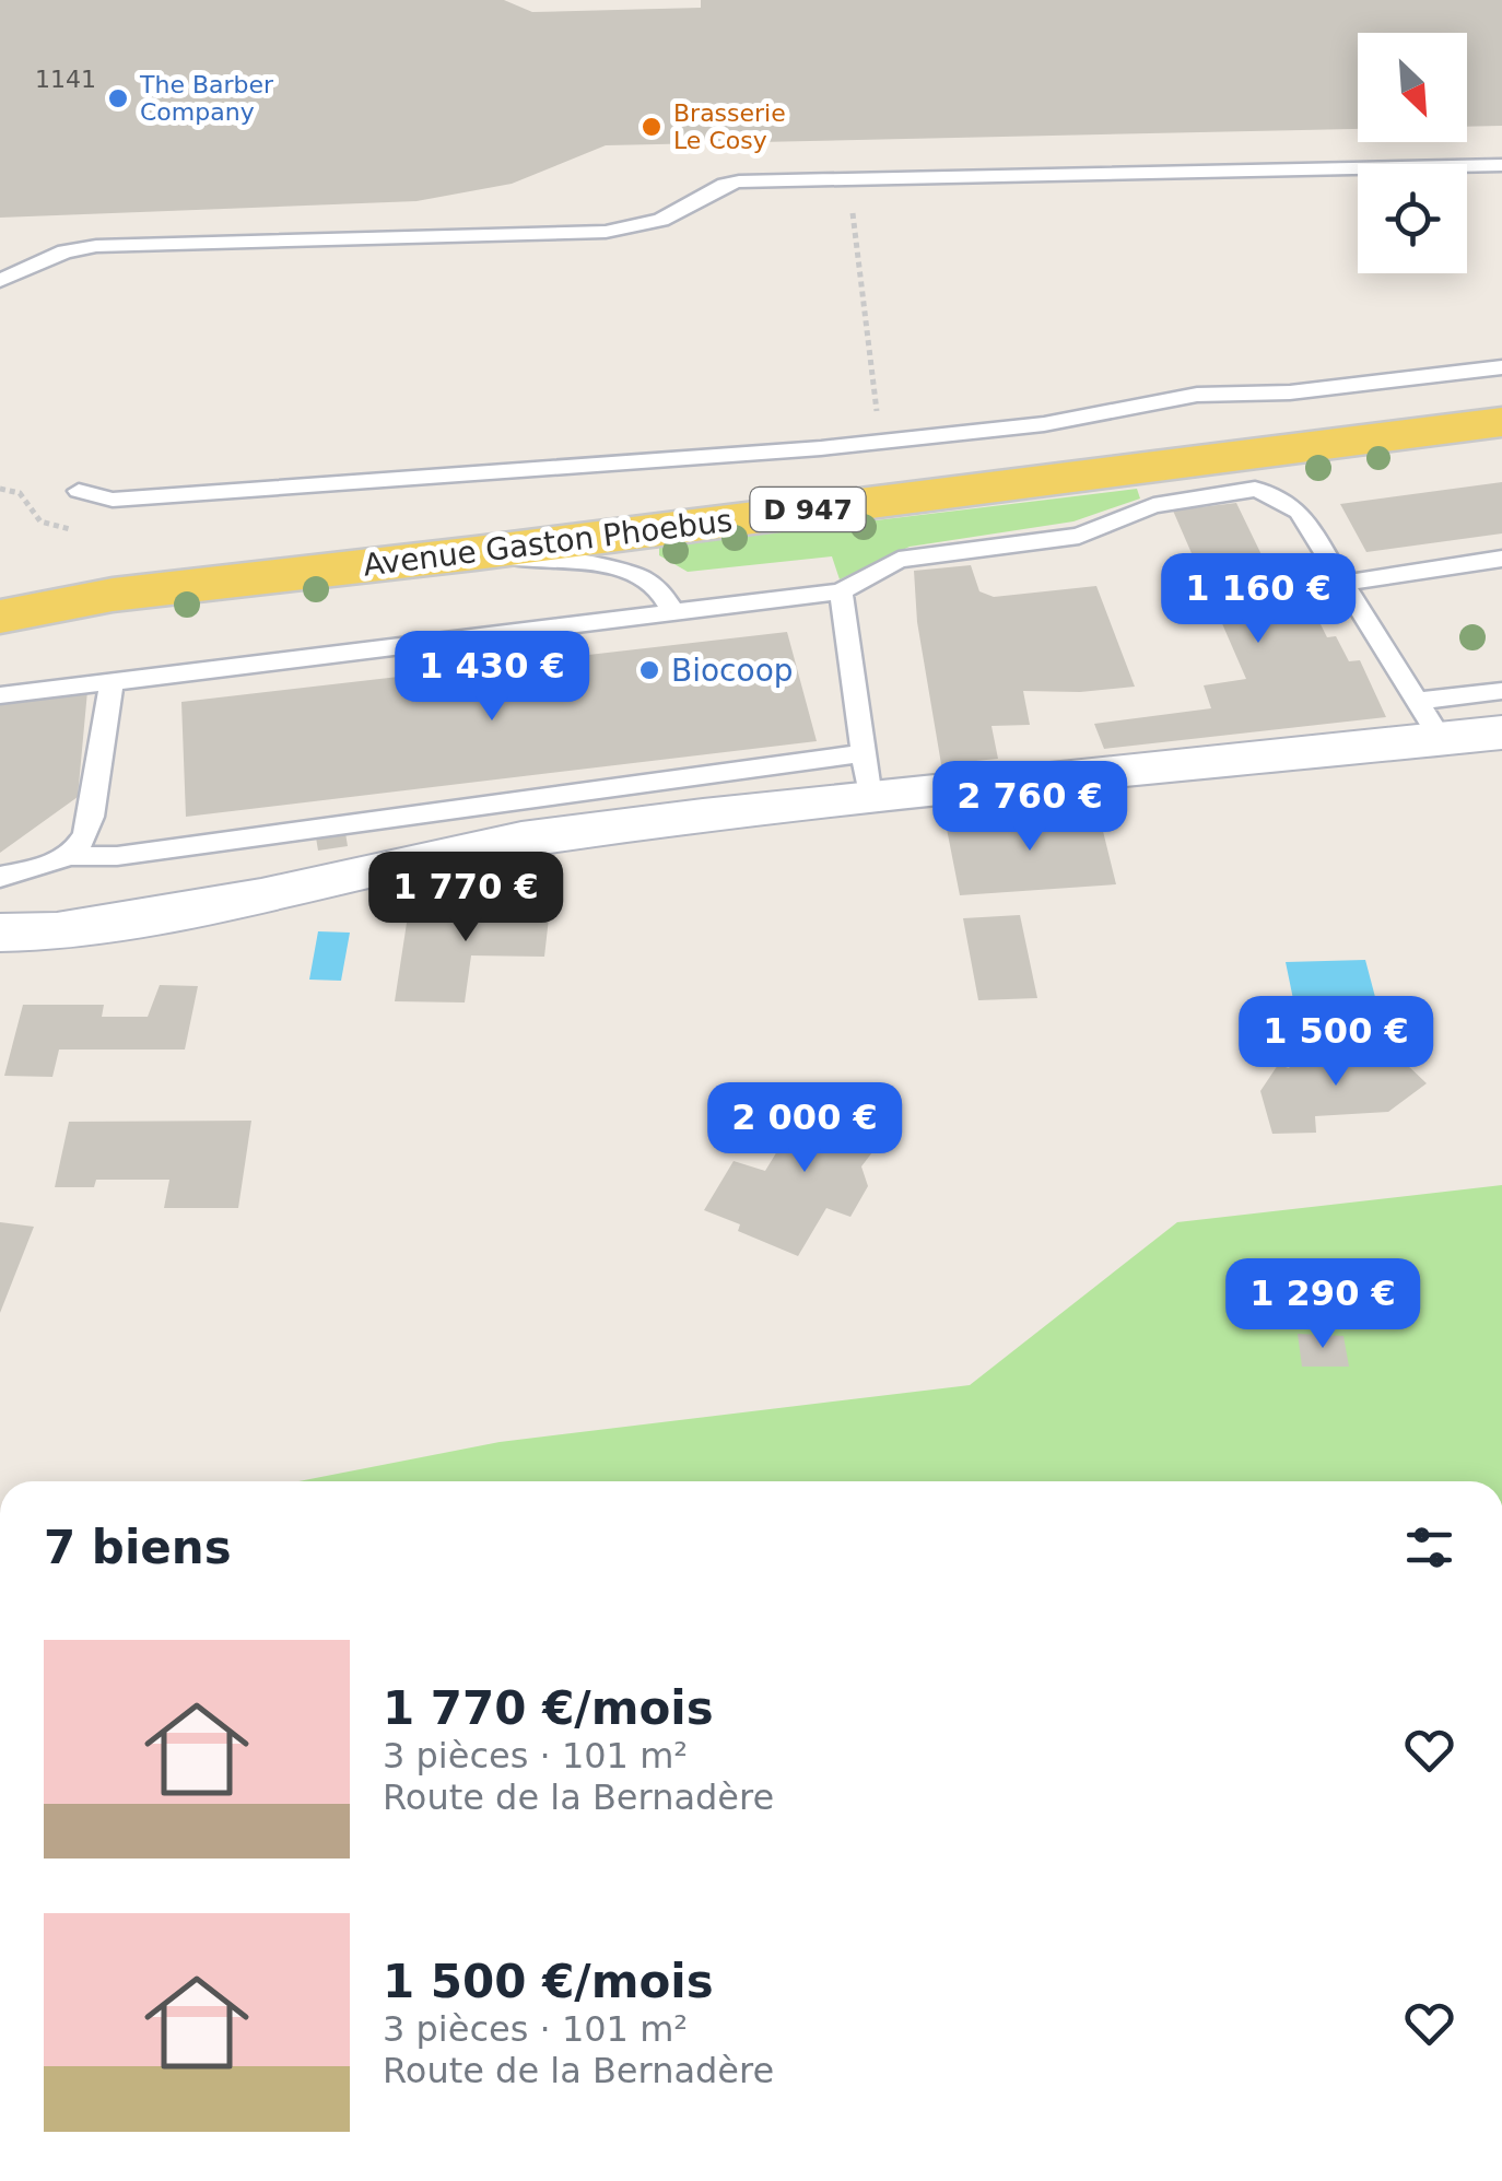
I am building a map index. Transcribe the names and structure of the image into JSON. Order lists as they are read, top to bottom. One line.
{"streets":{"main road":["D 947","Avenue Gaston Phoebus"]},"places":["The Barber Company","Brasserie Le Cosy","Biocoop"],"house_numbers":["1141"],"north":"bottom right","page":{"price":["1 160 €","1 430 €","2 760 €","1 770 €","1 500 €","2 000 €","1 290 €"],"heading":"7 biens","list":[{"name":"1 770 €/mois","note":"3 pièces · 101 m² · Route de la Bernadère"},{"name":"1 500 €/mois","note":"3 pièces · 101 m² · Route de la Bernadère"}]}}
